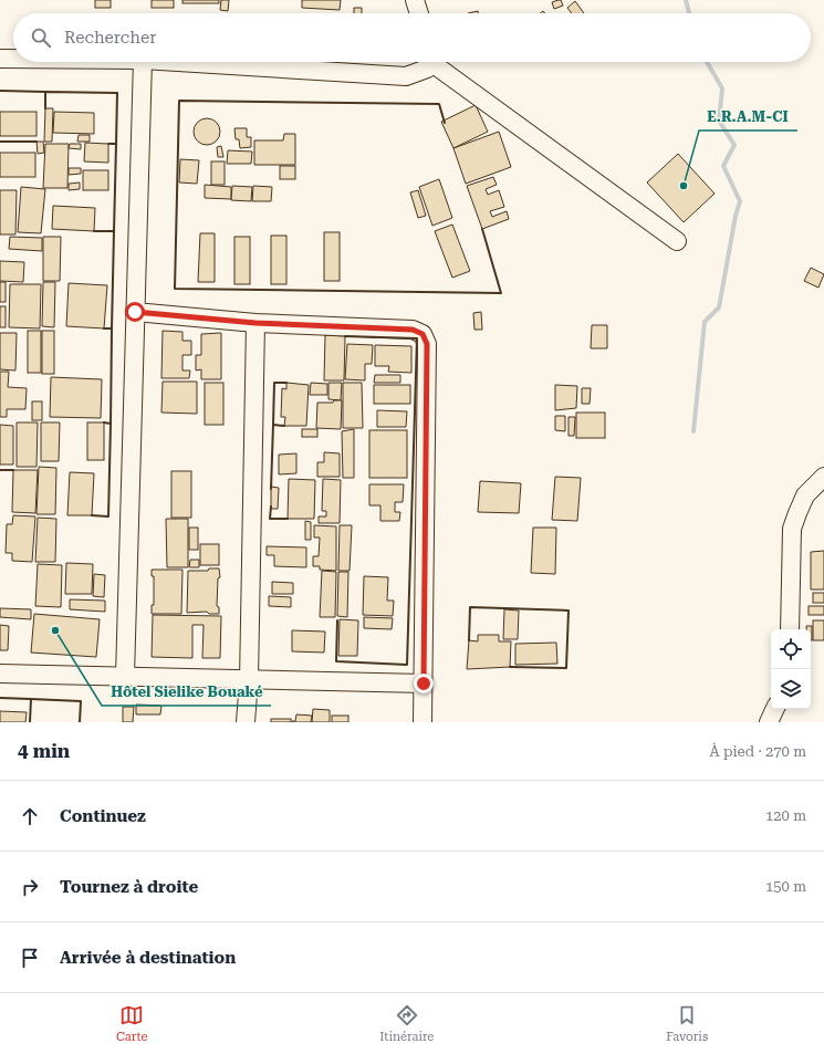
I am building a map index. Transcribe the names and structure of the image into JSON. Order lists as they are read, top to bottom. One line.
{"places":["E.R.A.M-CI","Hôtel Sielike Bouaké"],"page":{"search":"Rechercher","heading":["4 min","À pied · 270 m"],"list":[["Continuez","120 m"],["Tournez à droite","150 m"],"Arrivée à destination"],"nav":["Carte","Itinéraire","Favoris"]}}
